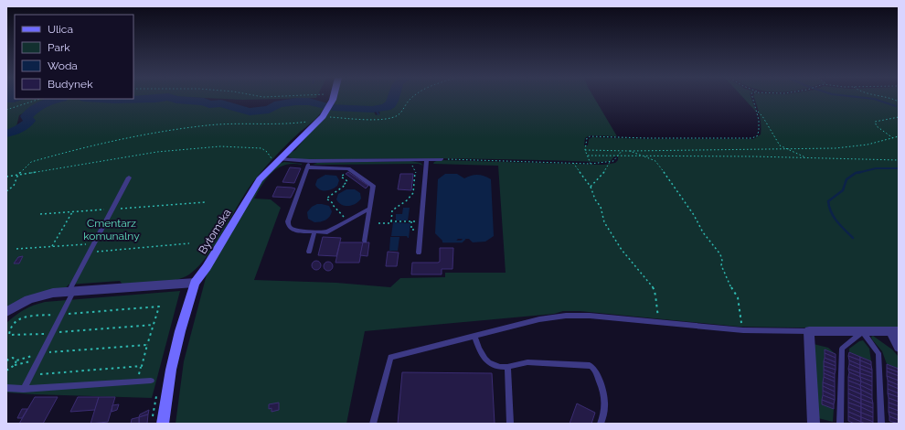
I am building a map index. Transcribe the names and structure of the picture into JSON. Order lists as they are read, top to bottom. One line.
{"streets":{"street":["Bytomska"]},"parks":["Cmentarz komunalny"],"legend":["Ulica","Park","Woda","Budynek"]}
